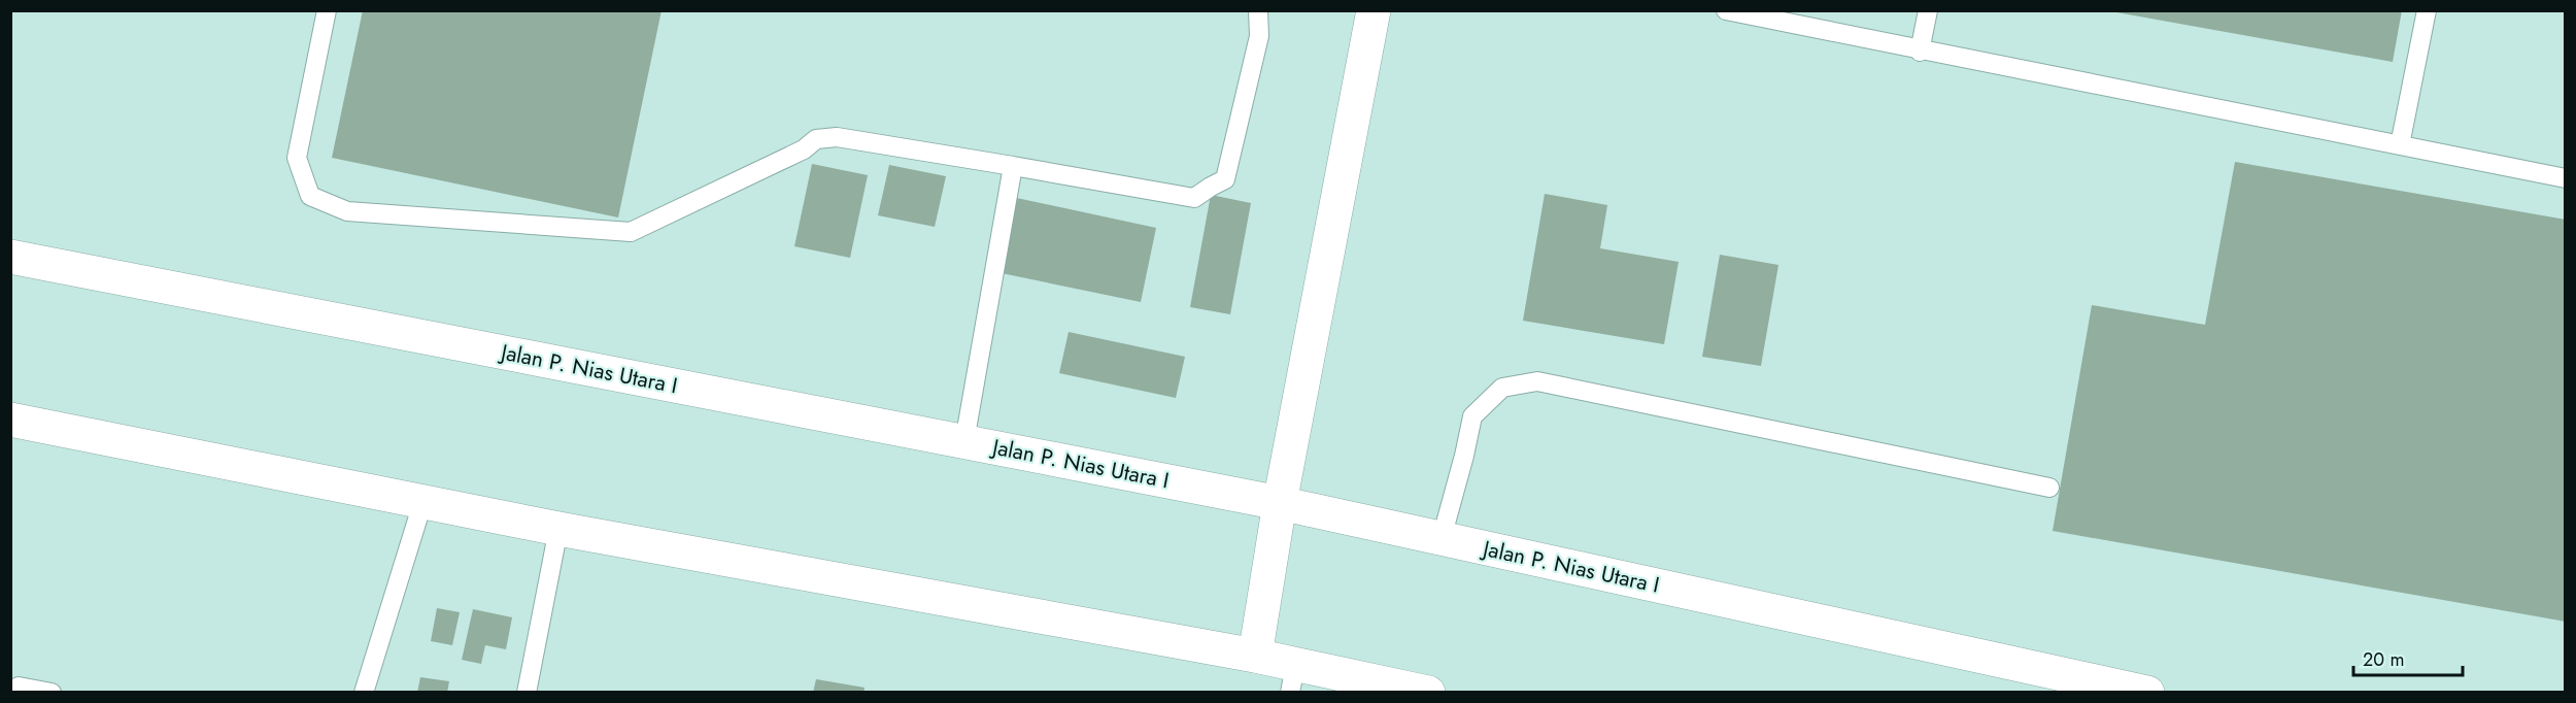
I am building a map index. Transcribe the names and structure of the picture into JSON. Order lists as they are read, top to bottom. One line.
{"streets":{"street":["Jalan P. Nias Utara I"]},"scale_bar":"20 m"}
